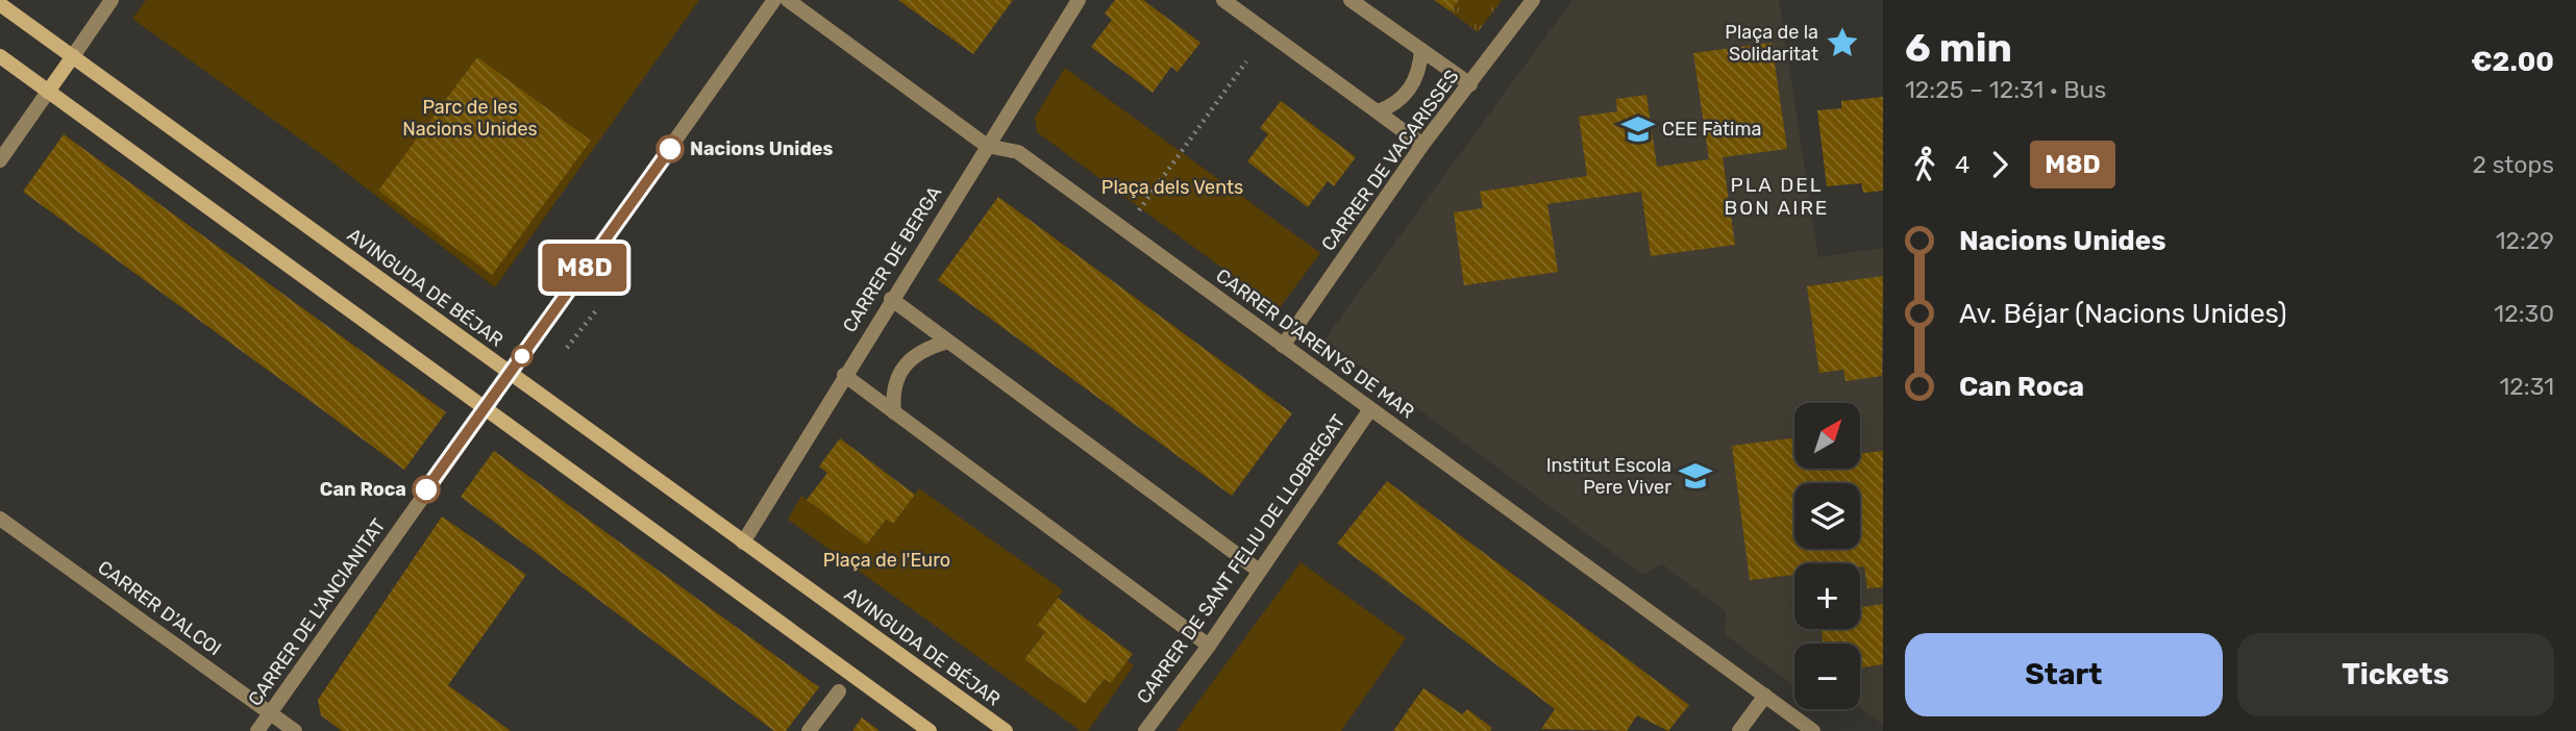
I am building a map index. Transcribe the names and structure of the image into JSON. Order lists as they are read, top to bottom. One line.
{"streets":{"main road":["AVINGUDA DE BÉJAR"],"street":["CARRER DE VACARISSES","CARRER DE BERGA","CARRER D'ARENYS DE MAR","CARRER DE SANT FELIU DE LLOBREGAT","CARRER D'ALCOI","CARRER DE L'ANCIANITAT"]},"crossings":[["CARRER DE VACARISSES","CARRER D'ARENYS DE MAR"],["CARRER DE BERGA","AVINGUDA DE BÉJAR"],["CARRER DE BERGA","CARRER D'ARENYS DE MAR"],["AVINGUDA DE BÉJAR","CARRER DE L'ANCIANITAT"],["CARRER D'ARENYS DE MAR","CARRER DE SANT FELIU DE LLOBREGAT"],["CARRER D'ALCOI","CARRER DE L'ANCIANITAT"]],"districts":["PLA DEL BON AIRE"],"parks":["Parc de les Nacions Unides","Plaça dels Vents","Plaça de l'Euro"],"places":{"place":["Plaça de la Solidaritat"],"school or university":["CEE Fàtima","Institut Escola Pere Viver"],"other":["Nacions Unides","Can Roca"]},"lines":["bus line M8D"],"north":"top right","page":{"on_map":"M8D","heading":["6 min","12:25 – 12:31 · Bus","€2.00"],"legs":["4","M8D","2 stops"],"list":[{"name":"Nacions Unides","value":"12:29"},{"name":"Av. Béjar (Nacions Unides)","value":"12:30"},{"name":"Can Roca","value":"12:31"}],"map_buttons":["+","−"],"buttons":["Start","Tickets"]}}
